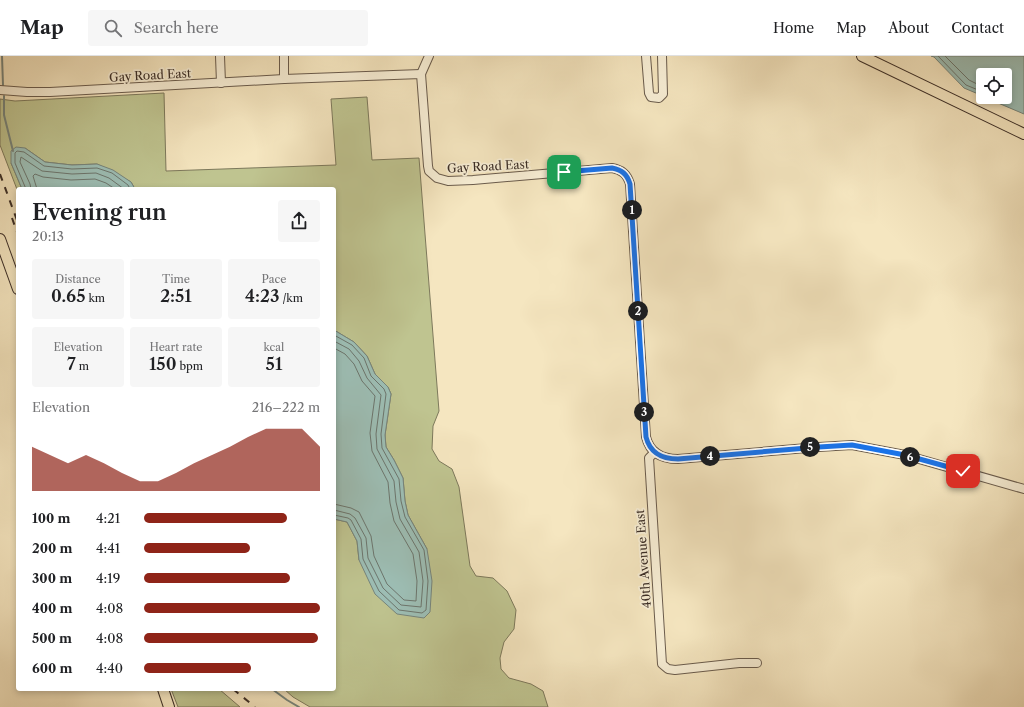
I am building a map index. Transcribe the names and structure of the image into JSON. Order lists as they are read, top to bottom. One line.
{"streets":{"street":["Gay Road East","40th Avenue East"]},"crossings":[["Gay Road East","40th Avenue East"]],"page":{"header":"Map","search":"Search here","nav":["Home","Map","About","Contact"],"heading":["Evening run","20:13"],"pins":["1","2","3","5","4","6"],"stats":[["Distance","0.65 km"],["Time","2:51"],["Pace","4:23 /km"],["Elevation","7 m"],["Heart rate","150 bpm"],["kcal","51"]],"chart":["Elevation","216–222 m"],"list":[{"name":"100 m","note":"4:21"},{"name":"200 m","note":"4:41"},{"name":"300 m","note":"4:19"},{"name":"400 m","note":"4:08"},{"name":"500 m","note":"4:08"},{"name":"600 m","note":"4:40"}]}}
